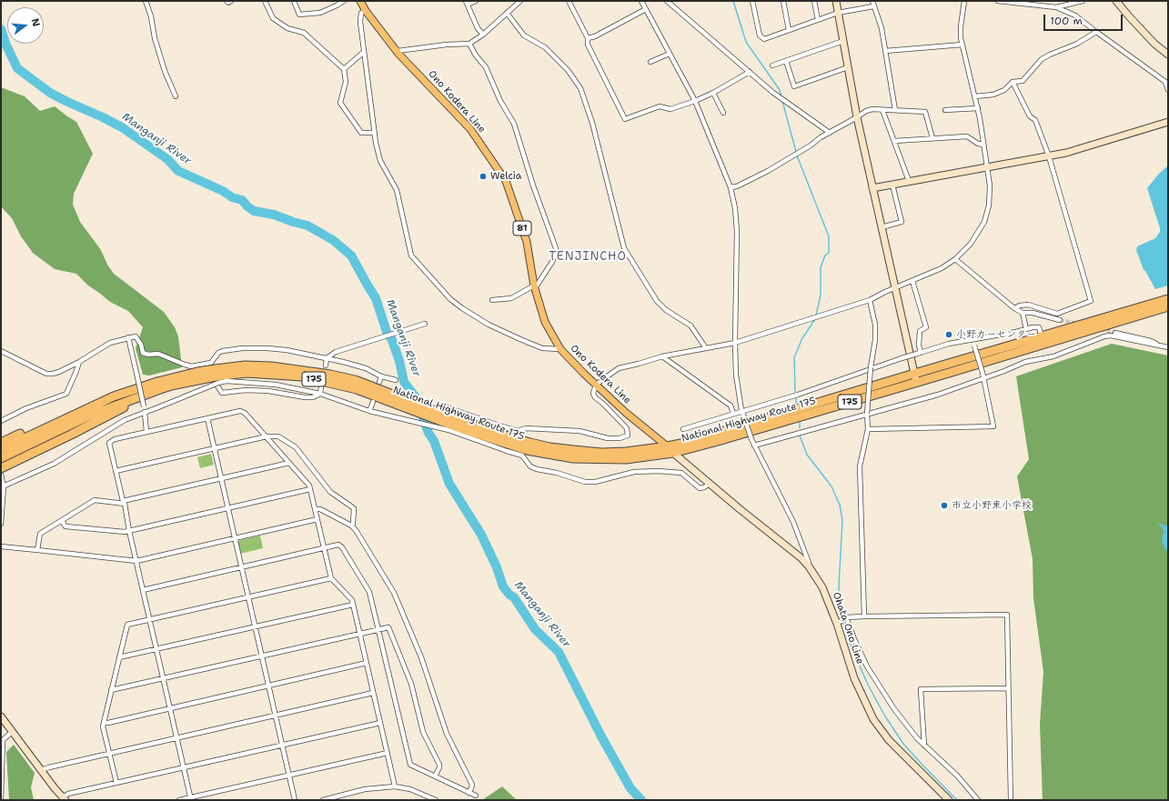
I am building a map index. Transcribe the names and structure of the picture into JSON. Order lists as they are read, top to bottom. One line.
{"streets":{"highway":["175","National Highway Route 175"],"main road":["Ono Kodera Line","81"],"street":["Ohata Ono Line"]},"crossings":[["Ono Kodera Line","National Highway Route 175"],["Ono Kodera Line","Ohata Ono Line"],["National Highway Route 175","Ohata Ono Line"]],"districts":["TENJINCHO"],"water":["Manganji River"],"places":["Welcia","小野カーセンター","市立小野東小学校"],"scale_bar":"100 m","north":"right"}
